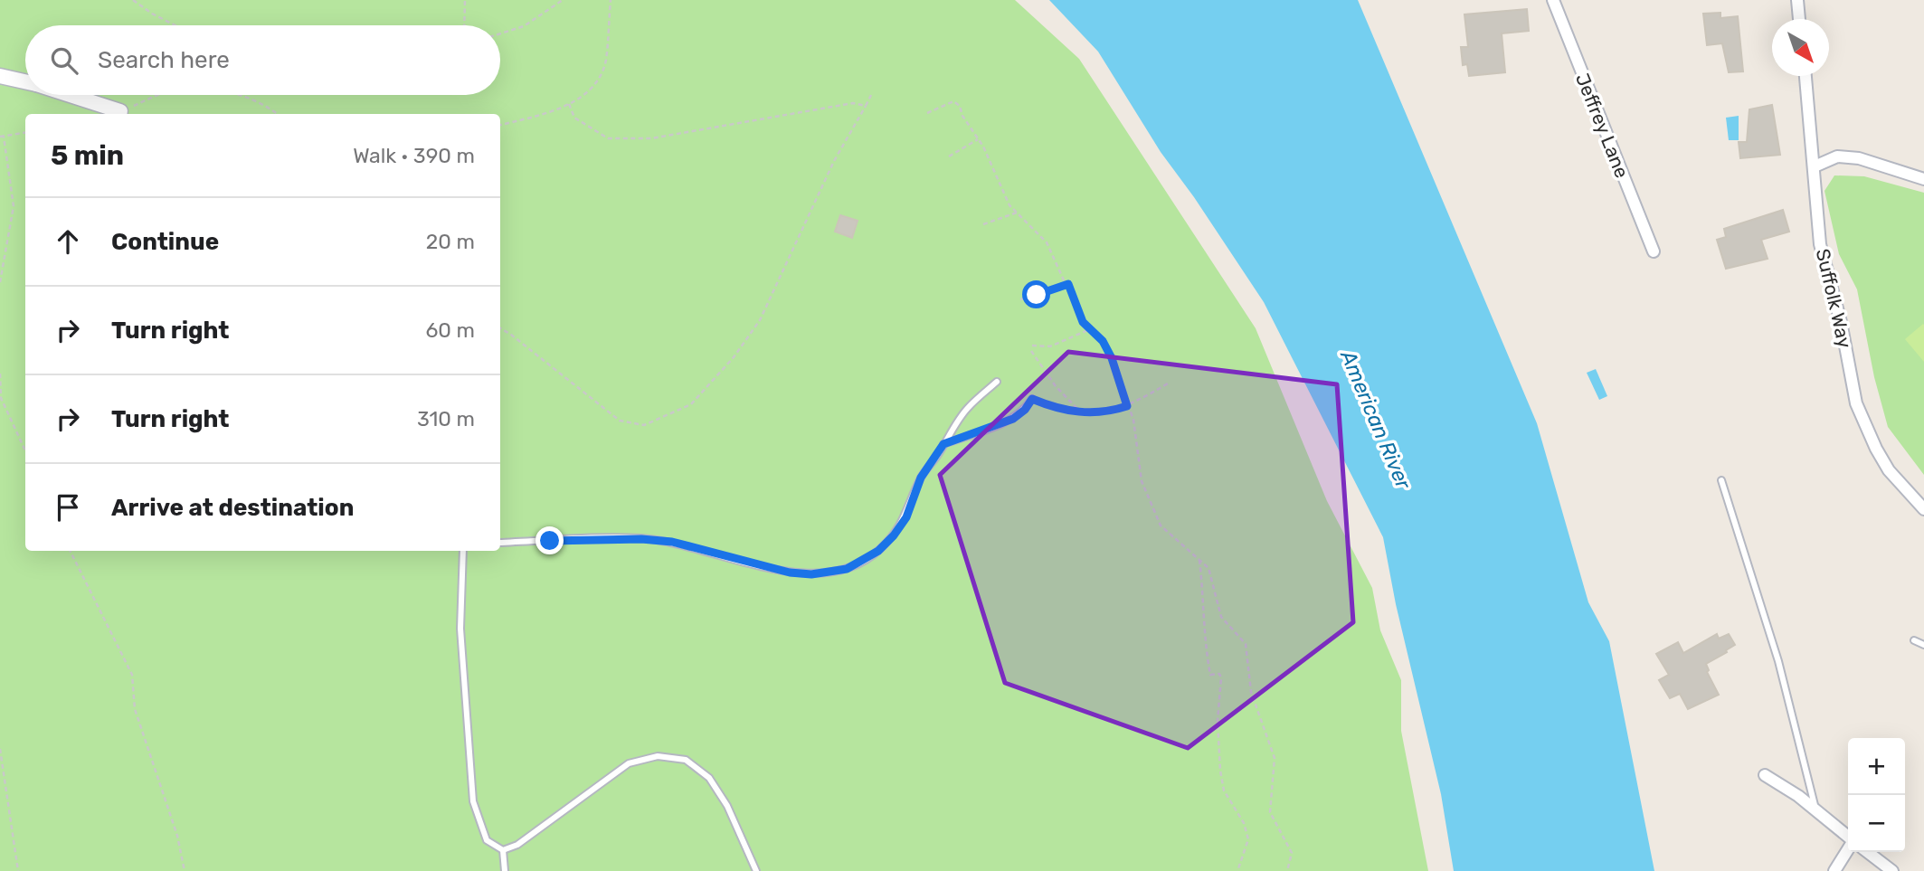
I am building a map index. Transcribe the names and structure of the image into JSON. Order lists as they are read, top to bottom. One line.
{"streets":{"street":["Jeffrey Lane","Suffolk Way"]},"water":["American River"],"north":"bottom right","page":{"search":"Search here","heading":["5 min","Walk · 390 m"],"list":[["Continue","20 m"],["Turn right","60 m"],["Turn right","310 m"],"Arrive at destination"],"map_buttons":["+","−"]}}
